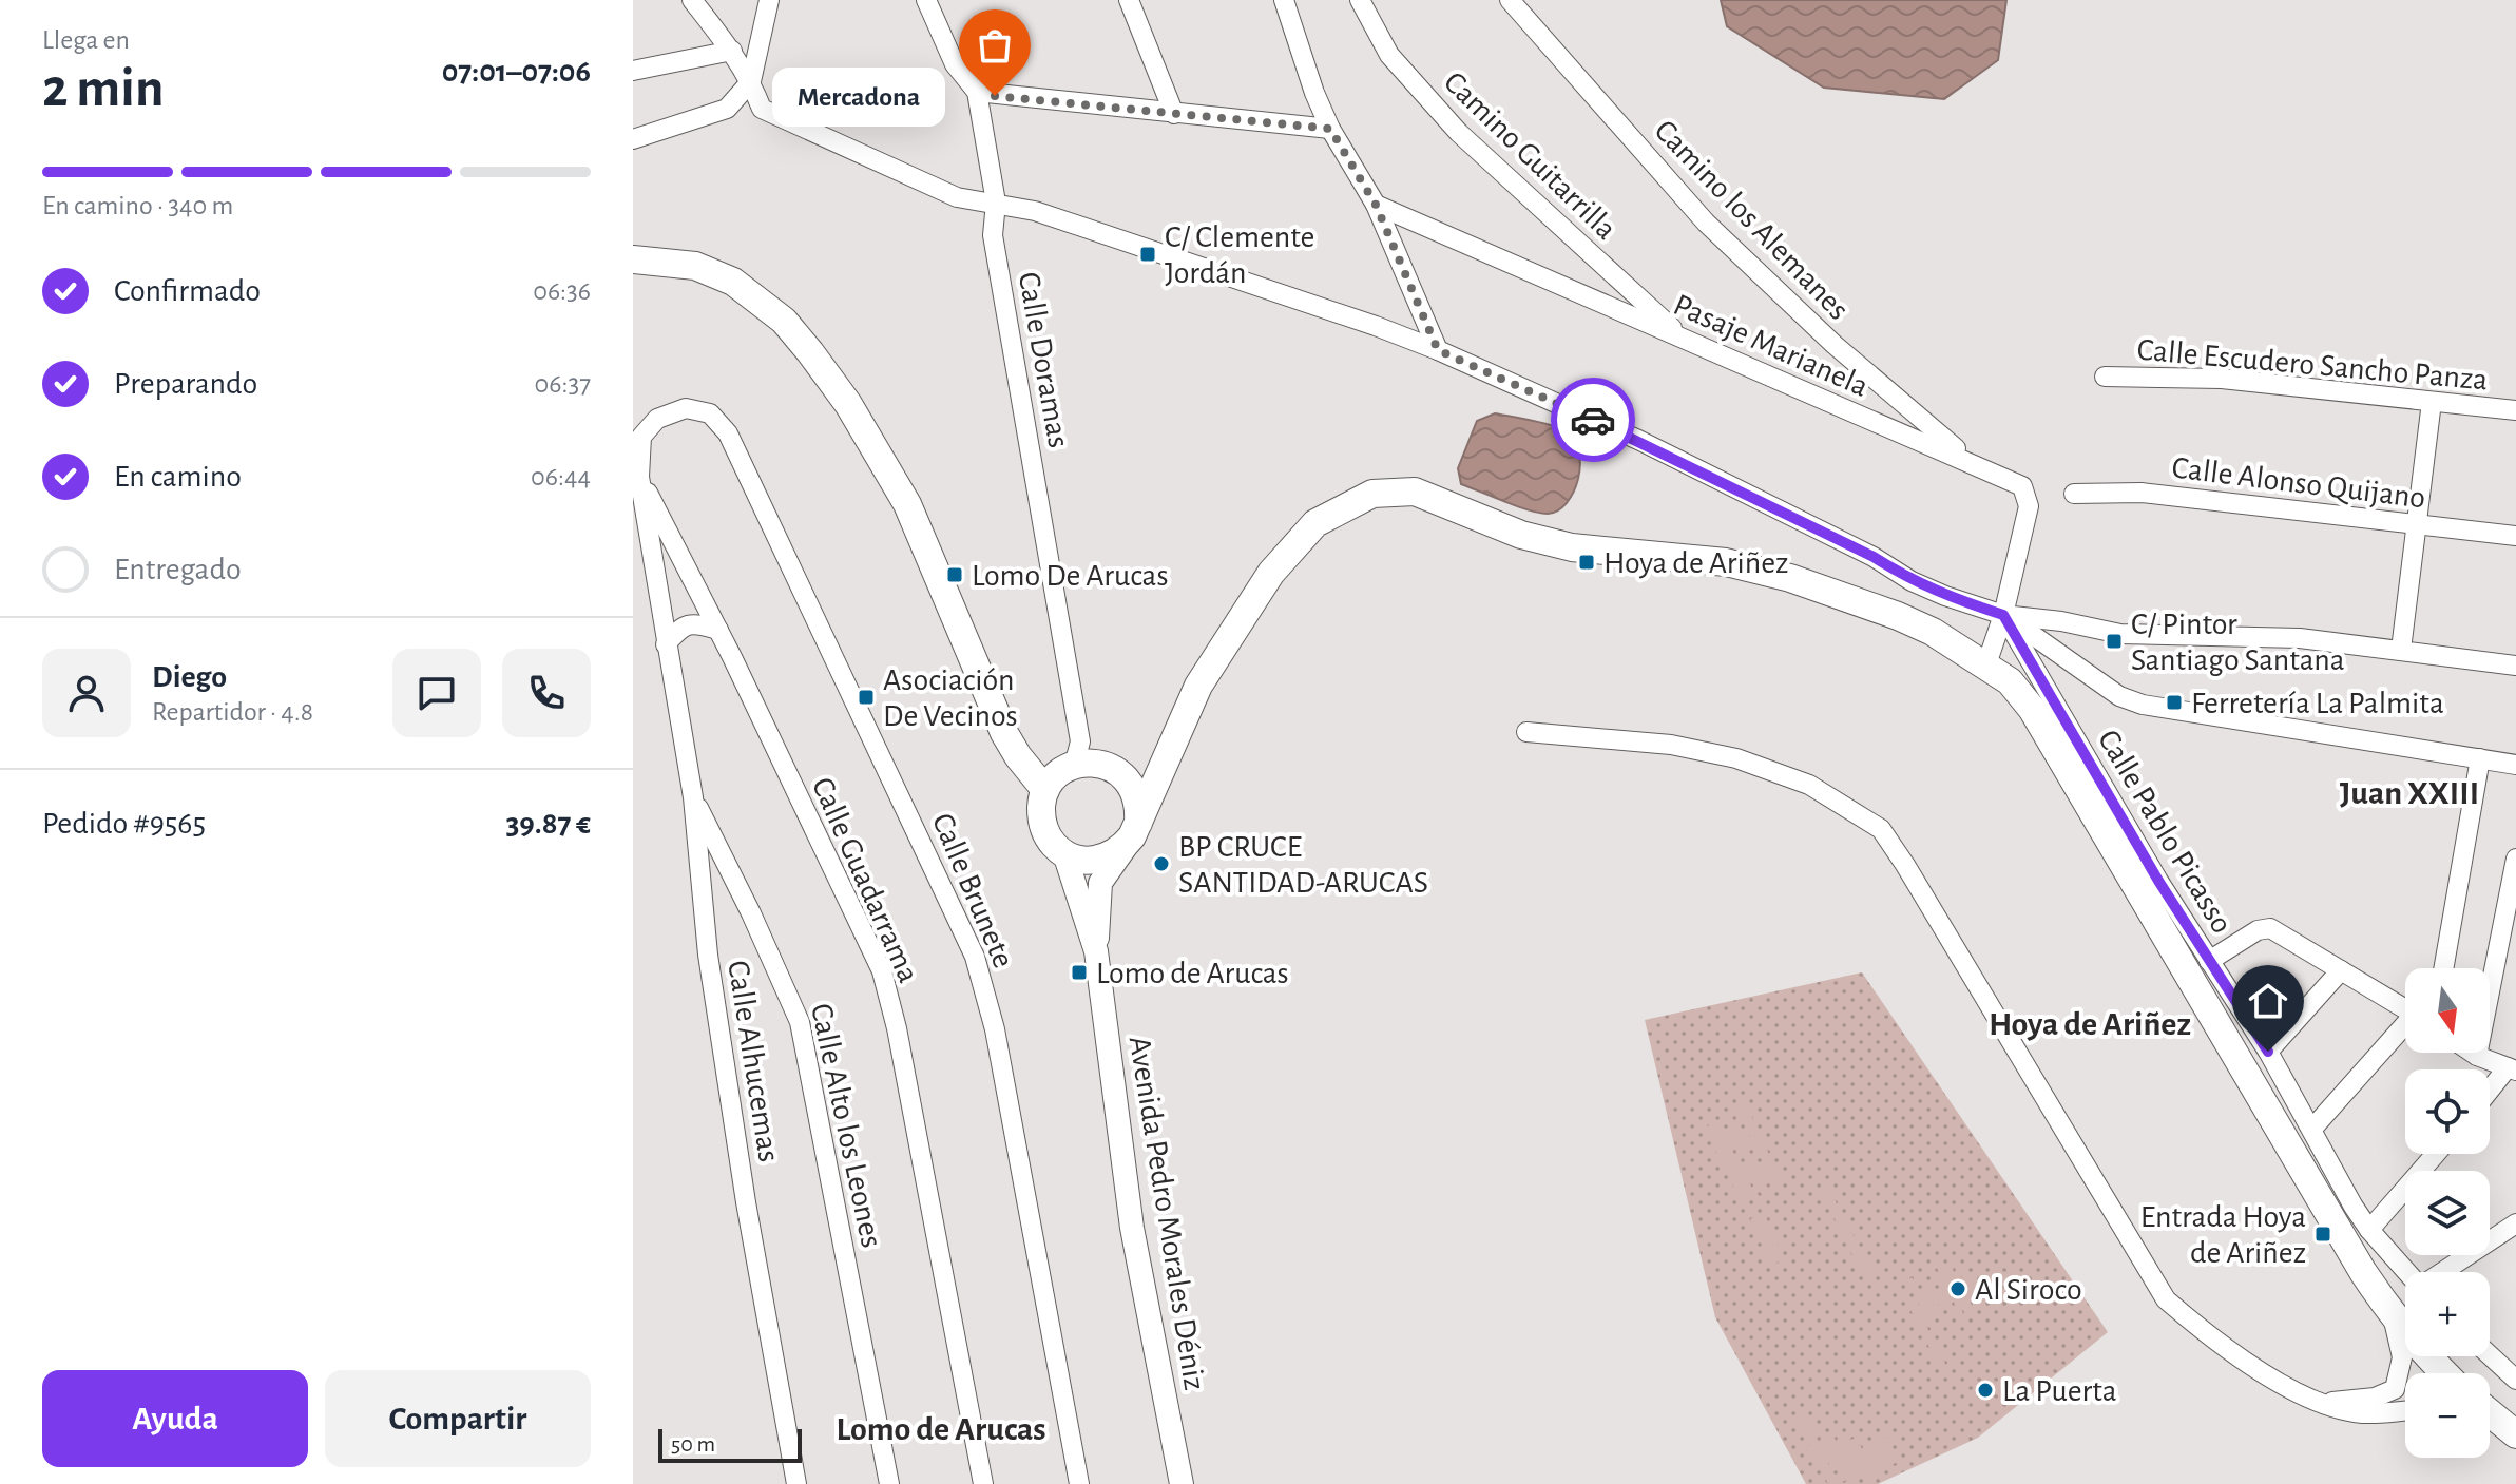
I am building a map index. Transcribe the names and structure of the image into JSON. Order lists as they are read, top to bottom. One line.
{"streets":{"street":["Camino Guitarrilla","Camino los Alemanes","Pasaje Marianela","Calle Doramas","Calle Escudero Sancho Panza","Calle Alonso Quijano","Calle Pablo Picasso","Calle Guadarrama","Calle Brunete","Calle Alhucemas","Calle Alto los Leones","Avenida Pedro Morales Déniz"]},"crossings":[["Camino Guitarrilla","Pasaje Marianela"],["Camino los Alemanes","Pasaje Marianela"],["Pasaje Marianela","Calle Pablo Picasso"],["Calle Guadarrama","Calle Alhucemas"],["Calle Brunete","Calle Alhucemas"],["Calle Alhucemas","Calle Alto los Leones"]],"districts":["Juan XXIII","Hoya de Ariñez","Lomo de Arucas"],"places":{"other":["Mercadona","BP CRUCE SANTIDAD-ARUCAS","Al Siroco","La Puerta"],"transit":["C/ Clemente Jordán","Hoya de Ariñez","Lomo De Arucas","C/ Pintor Santiago Santana","Asociación De Vecinos","Ferretería La Palmita","Lomo de Arucas","Entrada Hoya de Ariñez"]},"scale_bar":"50 m","north":"bottom","page":{"heading":["2 min","Llega en","07:01–07:06"],"panel":["Diego","Repartidor · 4.8","Pedido #9565","39.87 €"],"bubble":"Mercadona","bar":"En camino · 340 m","list":[["Confirmado","06:36"],["Preparando","06:37"],["En camino","06:44"],"Entregado"],"map_buttons":["+","−"],"buttons":["Ayuda","Compartir"],"scale":"50 m"}}
